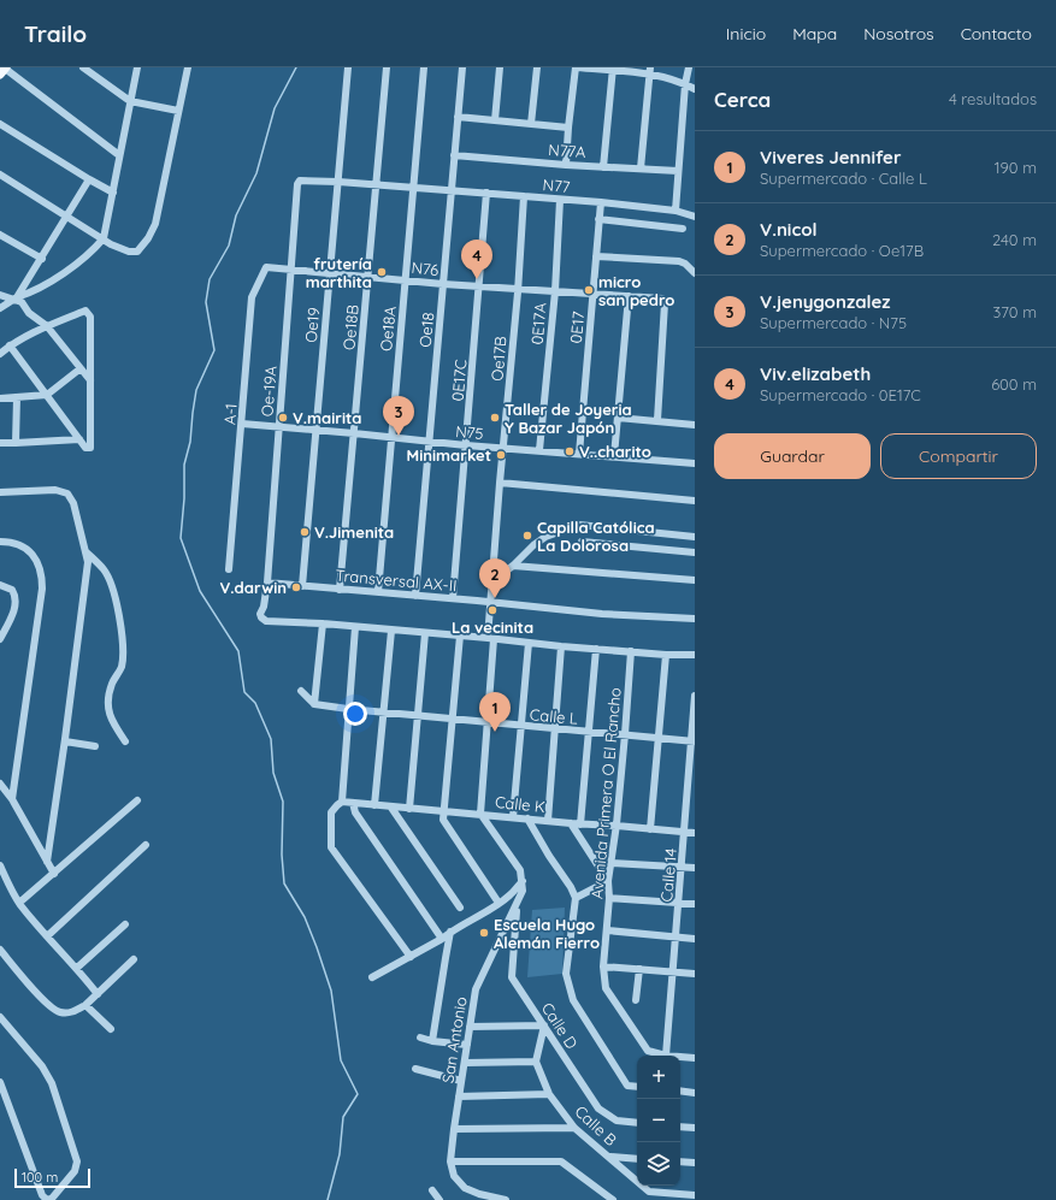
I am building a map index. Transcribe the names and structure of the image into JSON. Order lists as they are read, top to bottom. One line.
{"streets":{"street":["N77A","N77","N76","0E17A","Oe19","Oe18B","0E17","Oe18A","Oe18","Oe17B","0E17C","Oe-19A","A-1","N75","Transversal AX-II","Calle L","Avenida Primera O El Rancho","Calle K","Calle 14","Calle D","San Antonio","Calle B"]},"crossings":[["N77A","Oe18"],["N77","0E17A"],["N77","Oe19"],["N77","Oe18B"],["N77","0E17"],["N77","Oe18A"],["N77","Oe18"],["N77","Oe17B"],["N77","0E17C"],["N77","Oe-19A"],["N76","0E17A"],["N76","Oe19"],["N76","Oe18B"],["N76","0E17"],["N76","Oe18A"],["N76","Oe18"],["N76","Oe17B"],["N76","0E17C"],["N76","Oe-19A"],["N76","A-1"],["0E17A","N75"],["Oe19","N75"],["Oe19","Transversal AX-II"],["Oe18B","N75"],["Oe18B","Transversal AX-II"],["0E17","N75"],["Oe18A","N75"],["Oe18A","Transversal AX-II"],["Oe18","N75"],["Oe18","Transversal AX-II"],["Oe17B","N75"],["Oe17B","Transversal AX-II"],["Oe17B","Calle L"],["Oe17B","Calle K"],["0E17C","N75"],["0E17C","Transversal AX-II"],["Oe-19A","N75"],["Oe-19A","Transversal AX-II"],["A-1","N75"],["Calle L","Avenida Primera O El Rancho"],["Calle L","Calle 14"],["Avenida Primera O El Rancho","Calle K"],["Avenida Primera O El Rancho","Calle 14"],["Calle K","Calle 14"],["Calle D","San Antonio"]],"places":["frutería marthita","micro san pedro","V.mairita","Taller de Joyeria Y Bazar Japón","V..charito","Minimarket","V.Jimenita","Capilla Católica La Dolorosa","V.darwin","La vecinita","Escuela Hugo Alemán Fierro"],"scale_bar":"100 m","page":{"header":"Trailo","nav":["Inicio","Mapa","Nosotros","Contacto"],"heading":["Cerca","4 resultados"],"list":[{"mark":"1","name":"Viveres Jennifer","note":"Supermercado · Calle L","value":"190 m"},{"mark":"2","name":"V.nicol","note":"Supermercado · Oe17B","value":"240 m"},{"mark":"3","name":"V.jenygonzalez","note":"Supermercado · N75","value":"370 m"},{"mark":"4","name":"Viv.elizabeth","note":"Supermercado · 0E17C","value":"600 m"}],"pins":["4","3","2","1"],"buttons":["Guardar","Compartir"],"map_buttons":["+","−"],"scale":"100 m"}}
